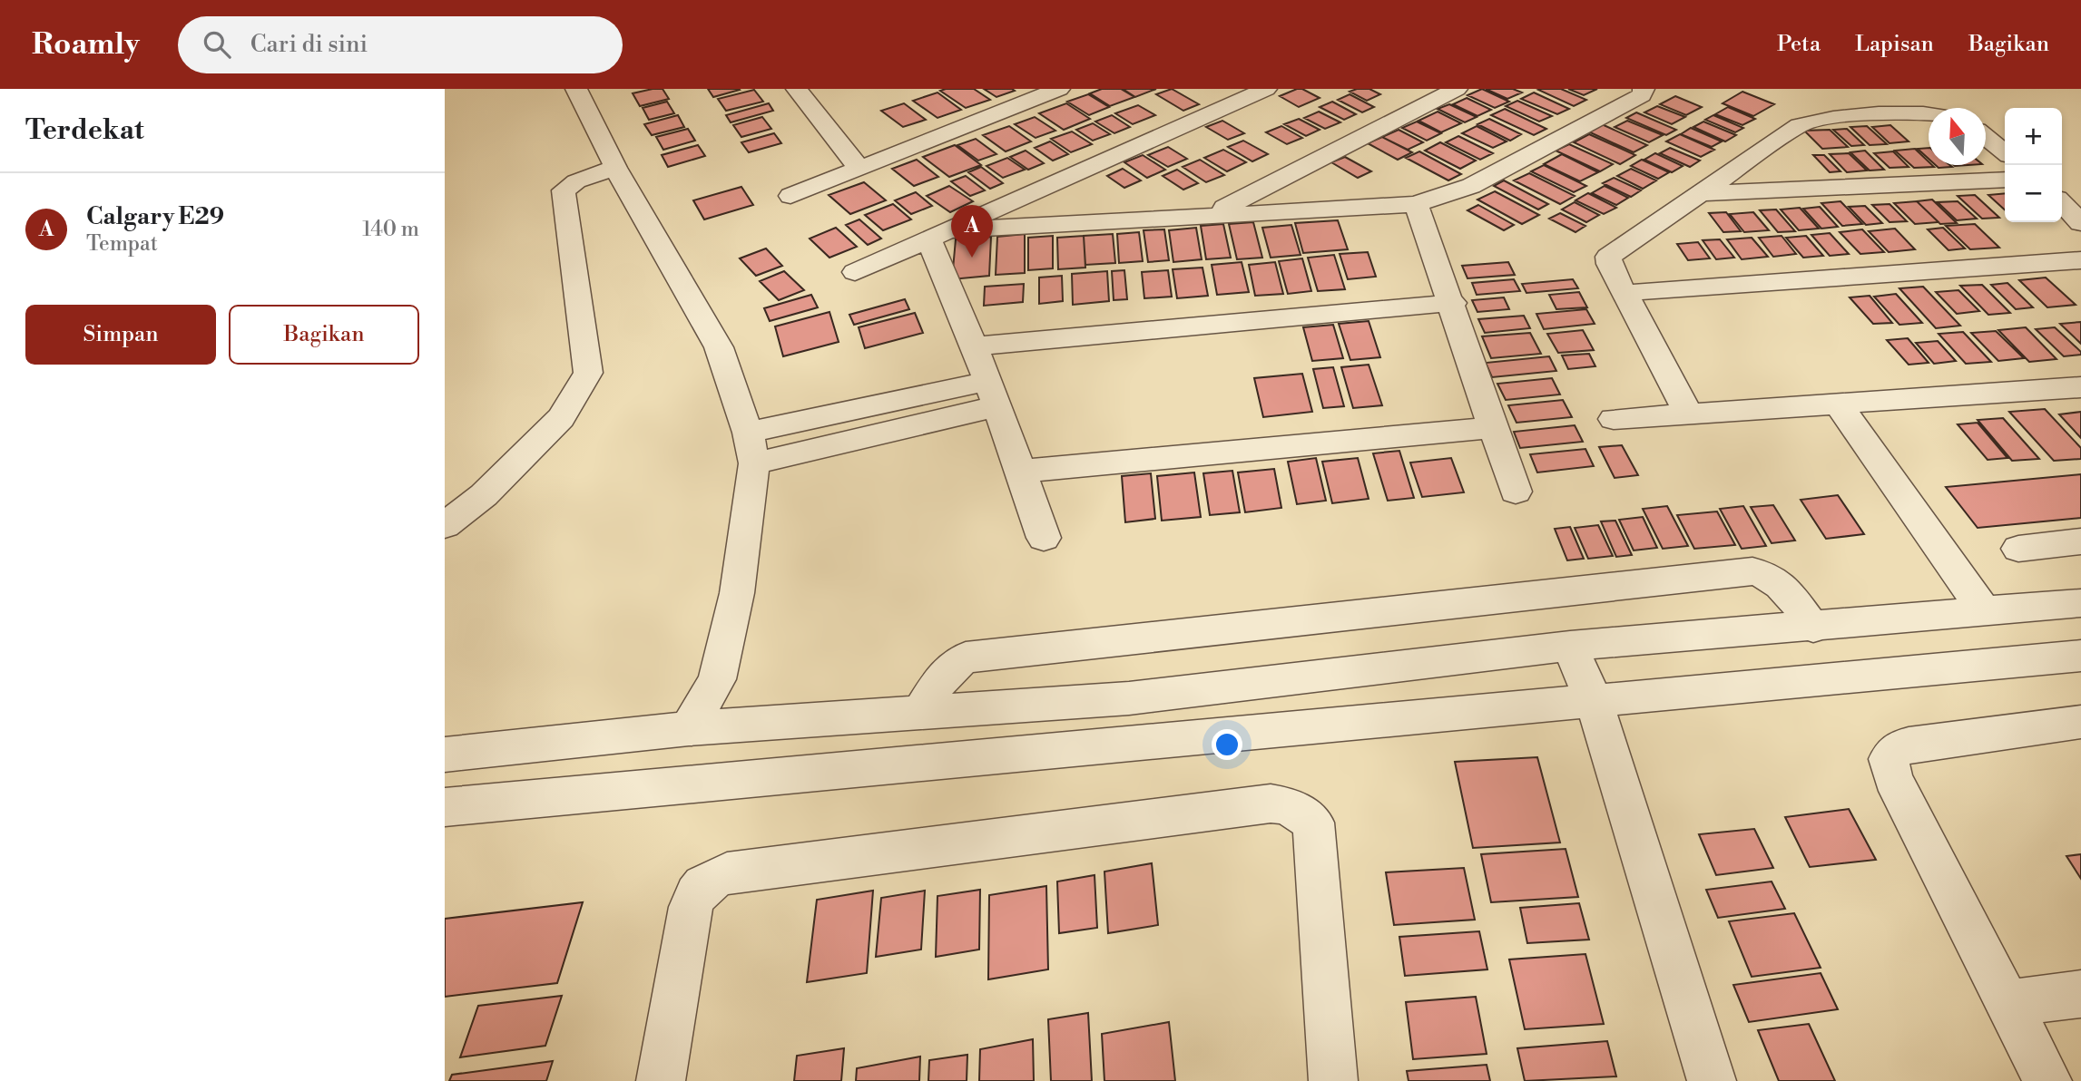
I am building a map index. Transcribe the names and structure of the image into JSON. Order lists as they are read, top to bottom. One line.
{"north":"top","page":{"header":"Roamly","search":"Cari di sini","nav":["Peta","Lapisan","Bagikan"],"heading":"Terdekat","map_buttons":["+","−"],"list":[{"mark":"A","name":"Calgary E29","note":"Tempat","value":"140 m"}],"pins":"A","buttons":["Simpan","Bagikan"]}}
